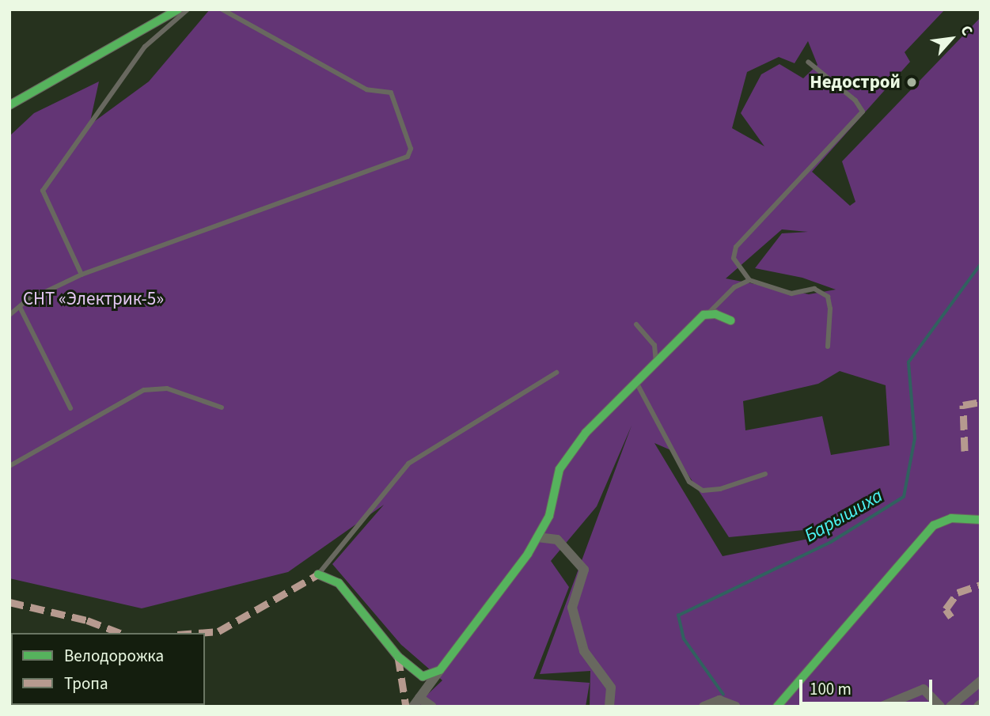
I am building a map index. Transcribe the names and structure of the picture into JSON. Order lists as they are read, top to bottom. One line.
{"water":["Барышиха"],"parks":["СНТ «Электрик-5»"],"places":["Недострой"],"legend":["Велодорожка","Тропа"],"scale_bar":"100 m","north":"top right"}
